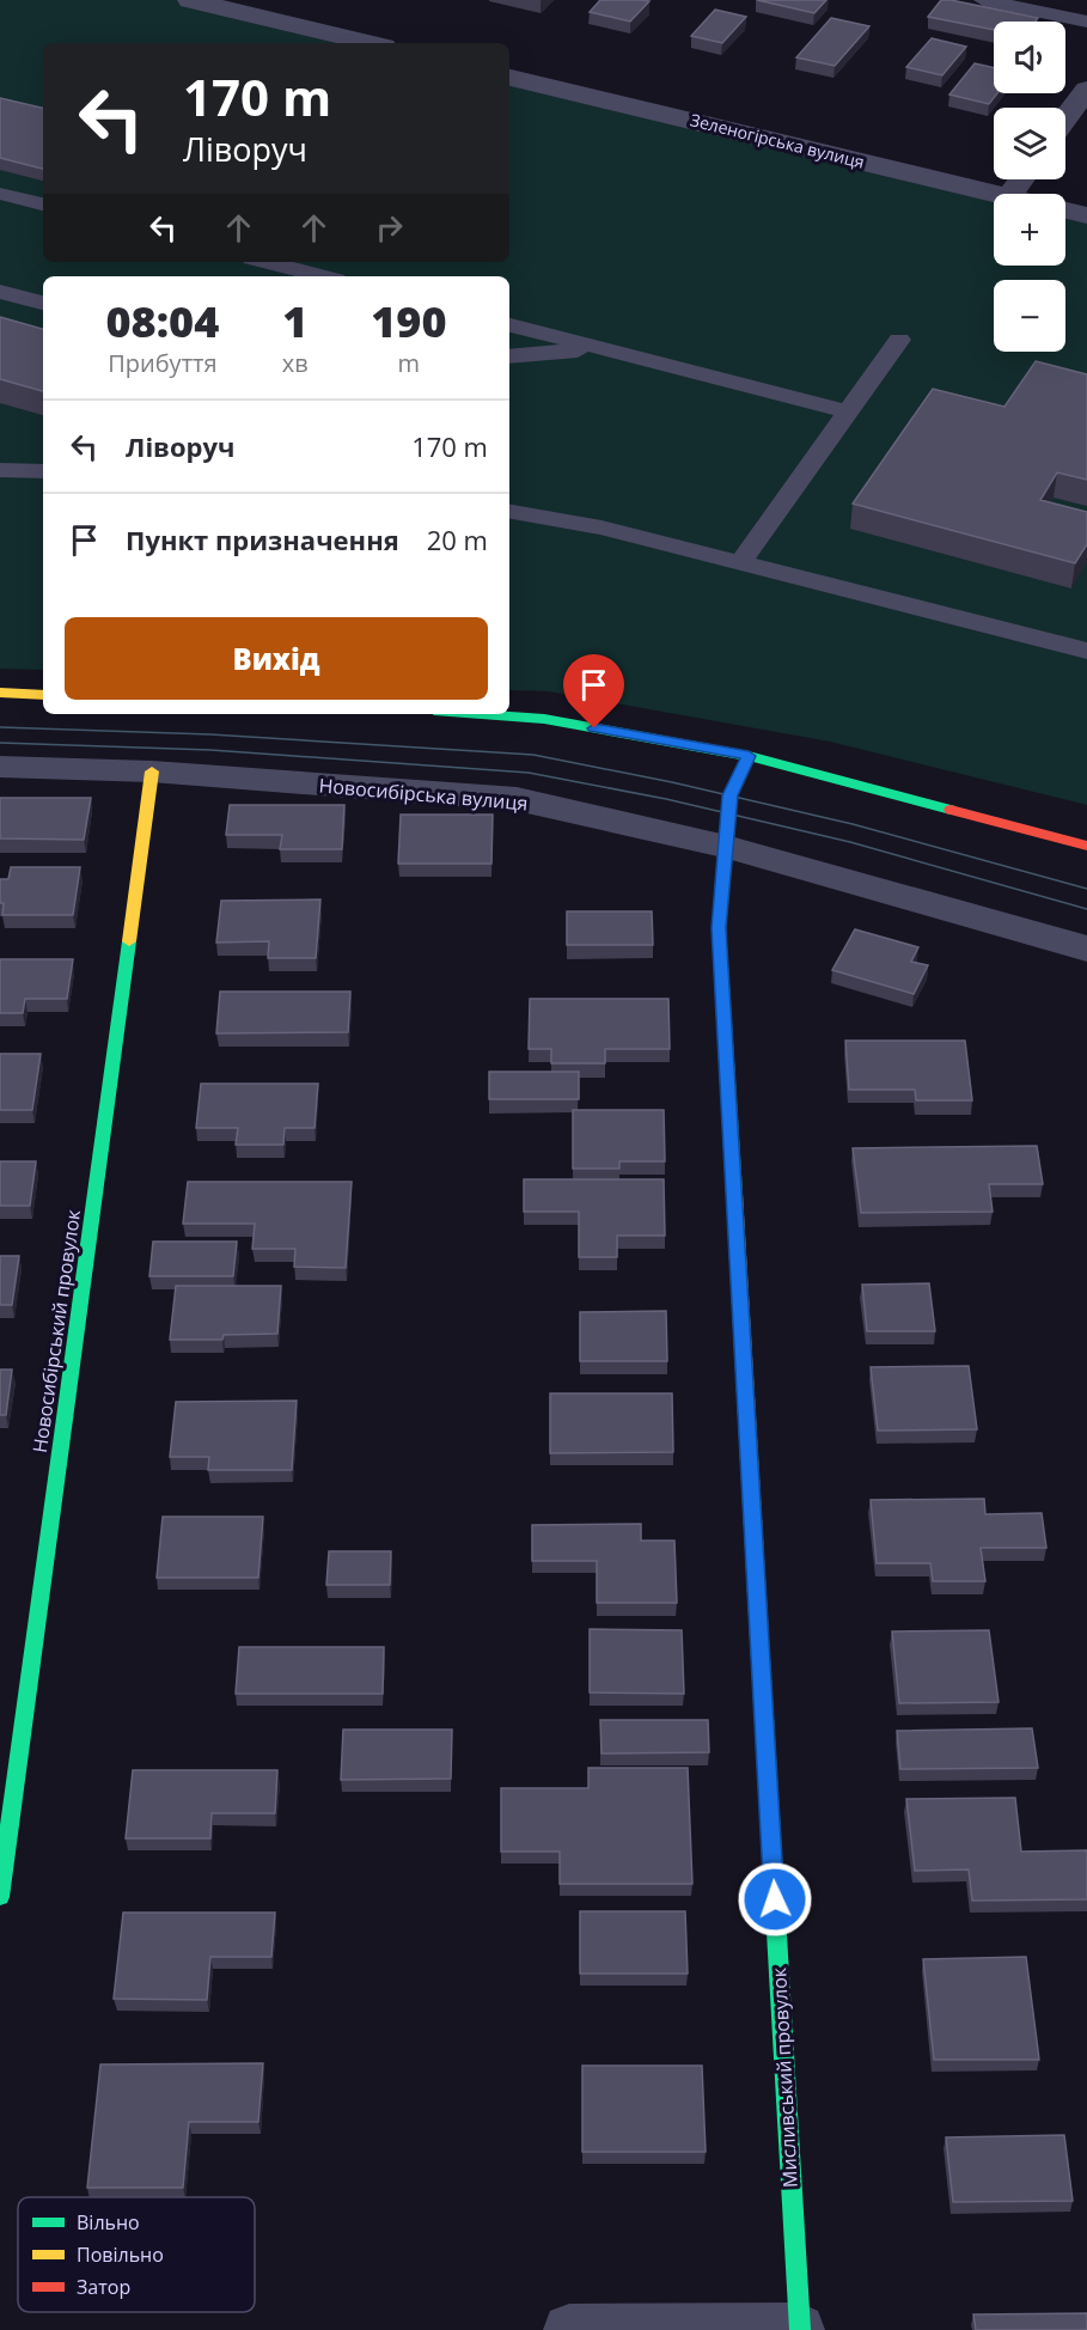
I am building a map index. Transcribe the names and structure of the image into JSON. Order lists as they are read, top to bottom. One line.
{"streets":{"street":["Зеленогірська вулиця","Новосибірська вулиця","Новосибірський провулок","Мисливський провулок"]},"crossings":[["Новосибірська вулиця","Новосибірський провулок"],["Новосибірська вулиця","Мисливський провулок"]],"legend":["Вільно","Повільно","Затор"],"page":{"map_buttons":["+","−"],"turn":["170 m","Ліворуч"],"eta":["08:04","Прибуття","1","хв","190","m"],"list":[{"name":"Ліворуч","value":"170 m"},{"name":"Пункт призначення","value":"20 m"}],"buttons":"Вихід"}}
